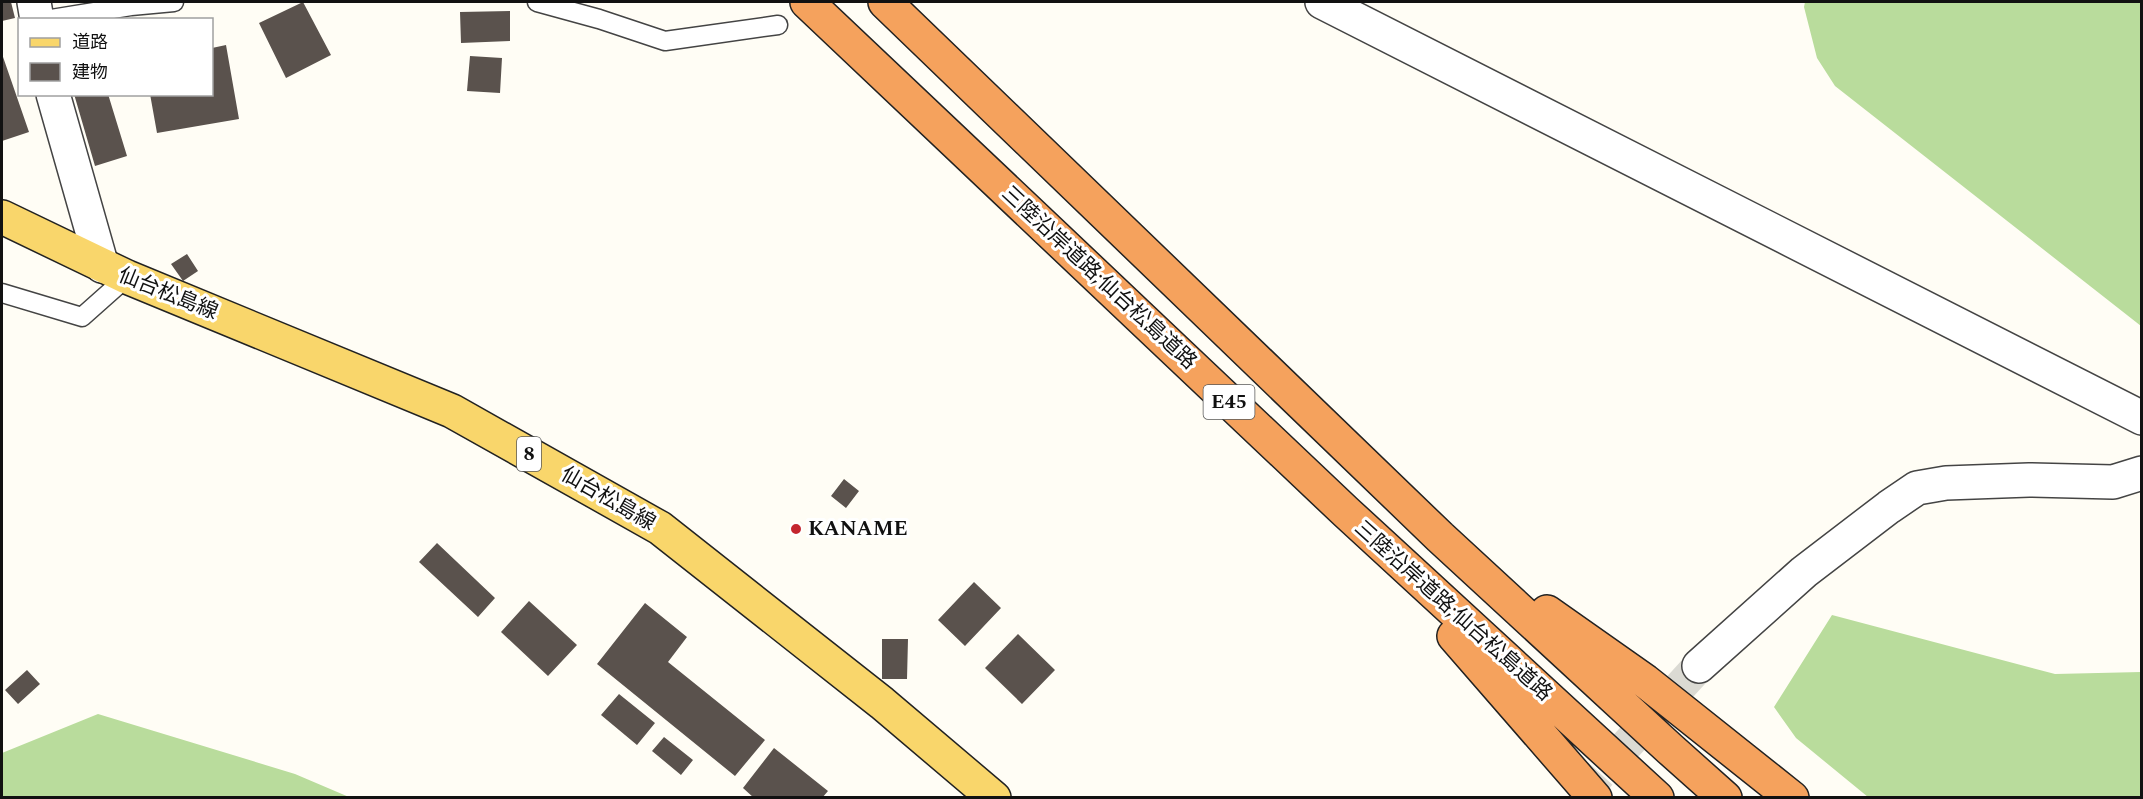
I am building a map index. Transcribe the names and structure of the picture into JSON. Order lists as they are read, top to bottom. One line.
{"streets":{"highway":["三陸沿岸道路;仙台松島道路","E45"],"main road":["仙台松島線","8"]},"places":["KANAME"],"legend":["道路","建物"]}
